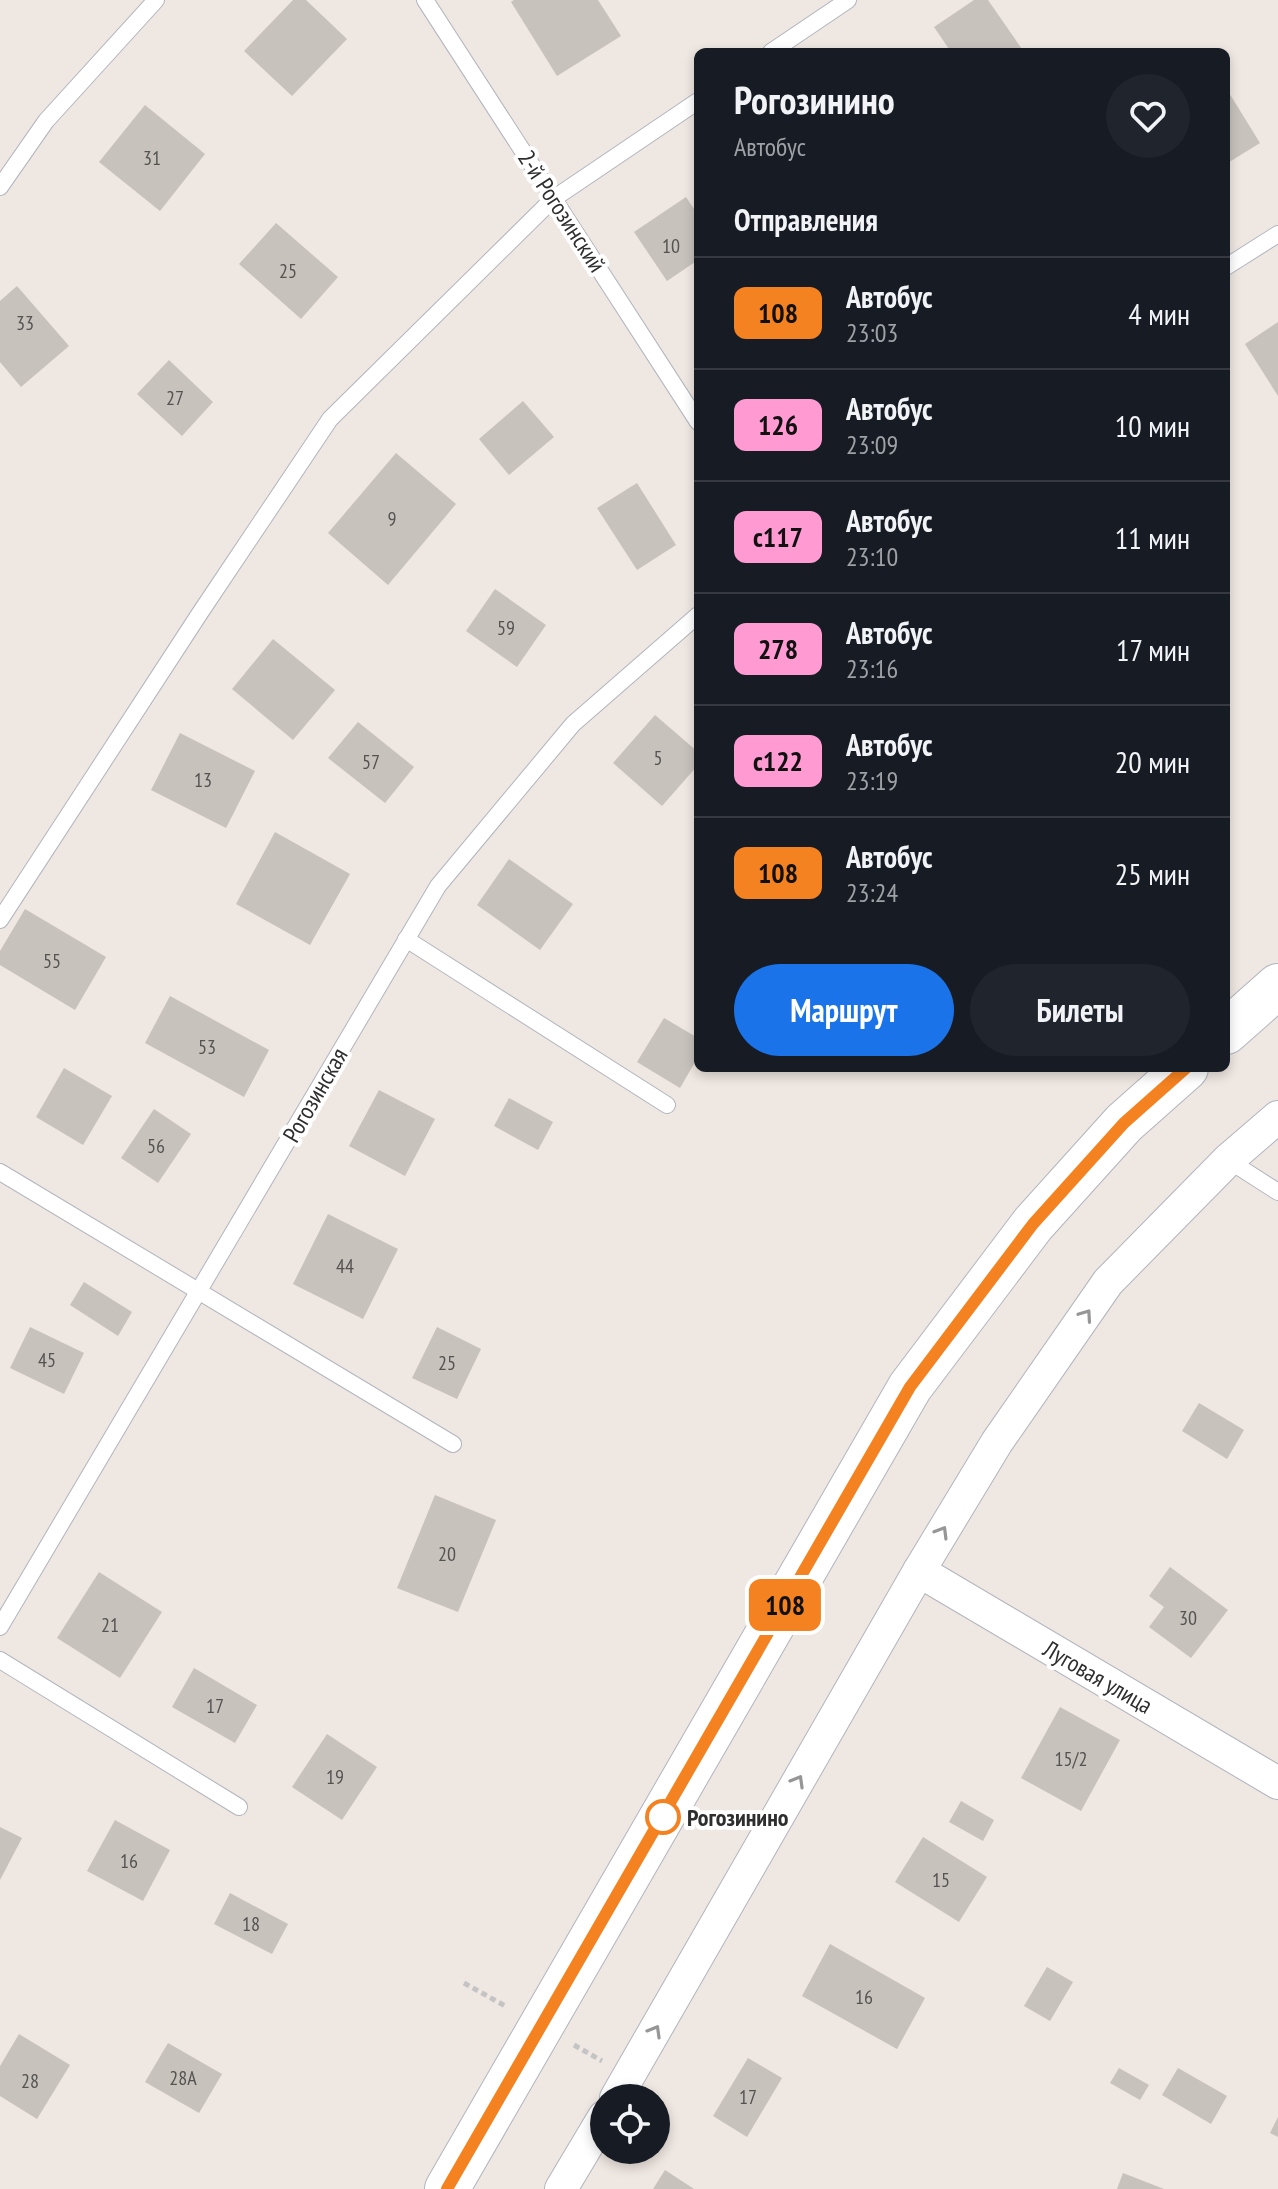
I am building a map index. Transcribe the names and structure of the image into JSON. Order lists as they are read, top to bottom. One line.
{"streets":{"street":["Луговая улица"],"lane":["2-й Рогозинский","Рогозинская"]},"places":["Рогозинино"],"lines":["bus line 108"],"house_numbers":["31","10","25","33","27","9","59","5","57","13","55","53","56","44","45","25","20","30","21","17","15/2","19","16","15","18","16","28А","28","17"],"page":{"on_map":"108","heading":[["Рогозинино","Автобус"],"Отправления"],"list":[{"mark":"108","name":"Автобус","note":"23:03","value":"4 мин"},{"mark":"126","name":"Автобус","note":"23:09","value":"10 мин"},{"mark":"с117","name":"Автобус","note":"23:10","value":"11 мин"},{"mark":"278","name":"Автобус","note":"23:16","value":"17 мин"},{"mark":"с122","name":"Автобус","note":"23:19","value":"20 мин"},{"mark":"108","name":"Автобус","note":"23:24","value":"25 мин"}],"buttons":["Маршрут","Билеты"]}}
